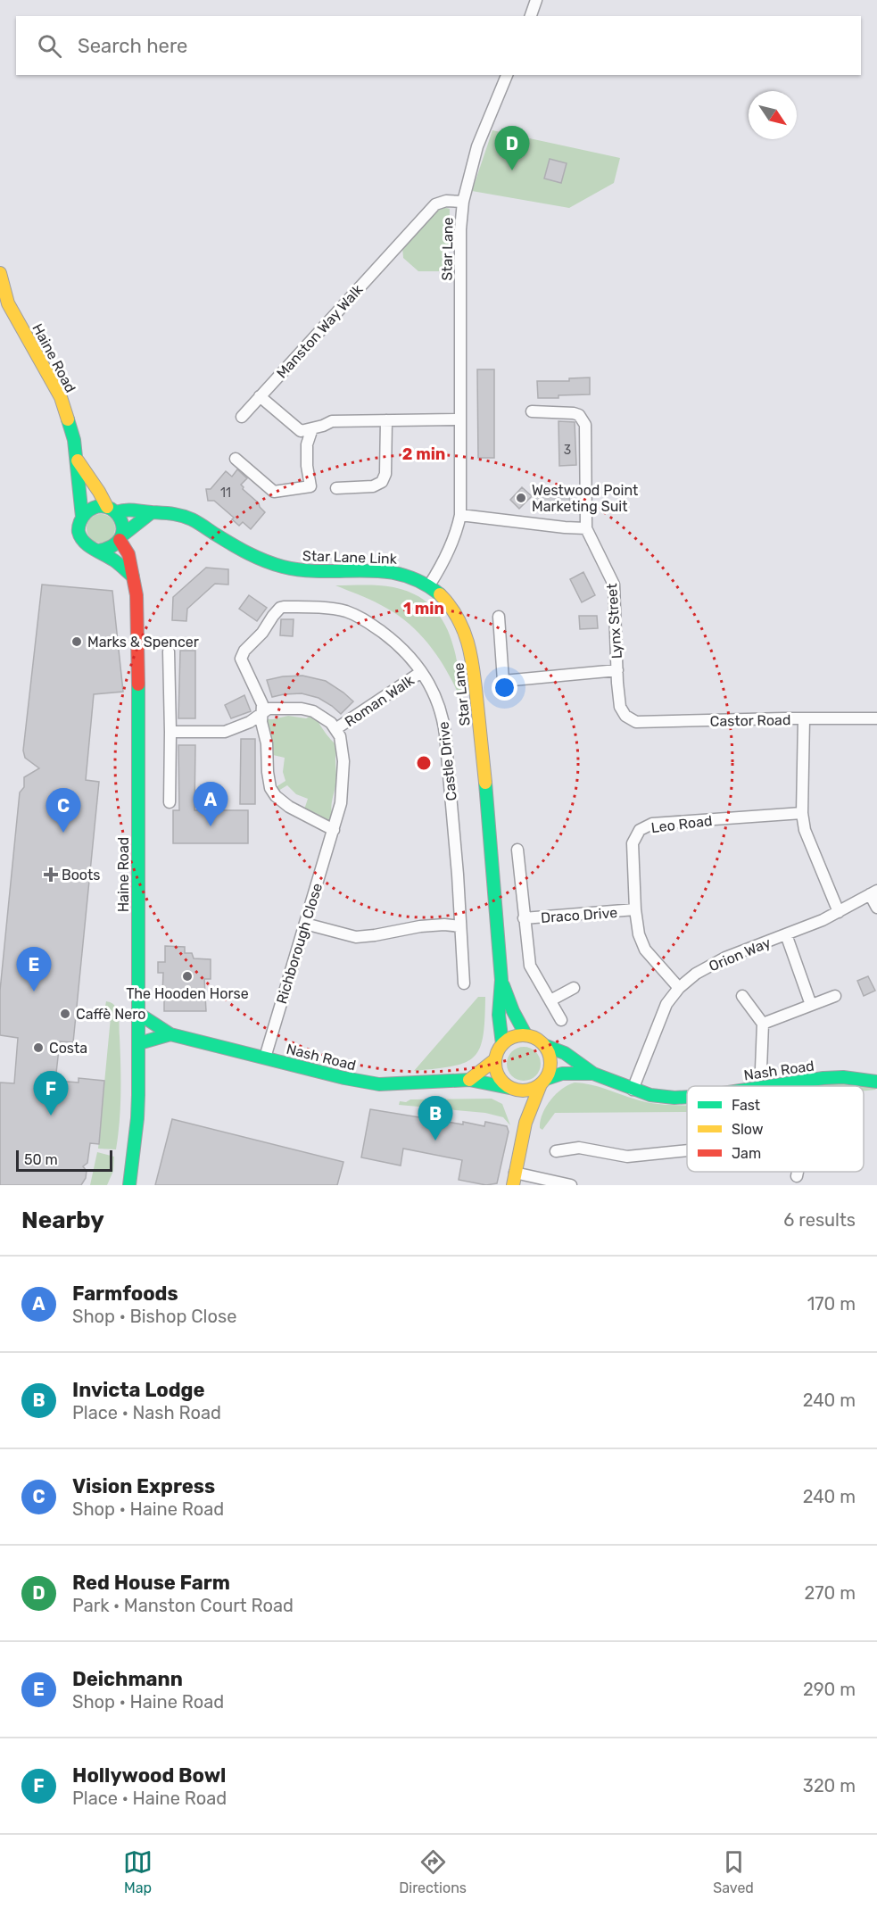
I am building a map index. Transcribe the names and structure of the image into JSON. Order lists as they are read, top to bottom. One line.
{"streets":{"street":["Star Lane","Manston Way Walk","Haine Road","Star Lane Link","Lynx Street","Roman Walk","Castor Road","Castle Drive","Leo Road","Draco Drive","Richborough Close","Orion Way","Nash Road"]},"crossings":[["Star Lane","Manston Way Walk"],["Star Lane","Star Lane Link"],["Star Lane","Nash Road"],["Haine Road","Star Lane Link"],["Haine Road","Nash Road"],["Lynx Street","Castor Road"],["Roman Walk","Castle Drive"],["Roman Walk","Richborough Close"],["Leo Road","Draco Drive"],["Leo Road","Orion Way"],["Richborough Close","Nash Road"],["Orion Way","Nash Road"]],"places":{"other":["Westwood Point Marketing Suit","Marks & Spencer","The Hooden Horse","Caffè Nero","Costa"],"health":["Boots"]},"house_numbers":["3","11"],"legend":["Fast","Slow","Jam"],"scale_bar":"50 m","north":"bottom right","page":{"search":"Search here","pins":["D","A","C","E","F","B"],"scale":"50 m","heading":["Nearby","6 results"],"list":[{"mark":"A","name":"Farmfoods","note":"Shop · Bishop Close","value":"170 m"},{"mark":"B","name":"Invicta Lodge","note":"Place · Nash Road","value":"240 m"},{"mark":"C","name":"Vision Express","note":"Shop · Haine Road","value":"240 m"},{"mark":"D","name":"Red House Farm","note":"Park · Manston Court Road","value":"270 m"},{"mark":"E","name":"Deichmann","note":"Shop · Haine Road","value":"290 m"},{"mark":"F","name":"Hollywood Bowl","note":"Place · Haine Road","value":"320 m"}],"nav":["Map","Directions","Saved"]},"rings":["2 min","1 min"]}
